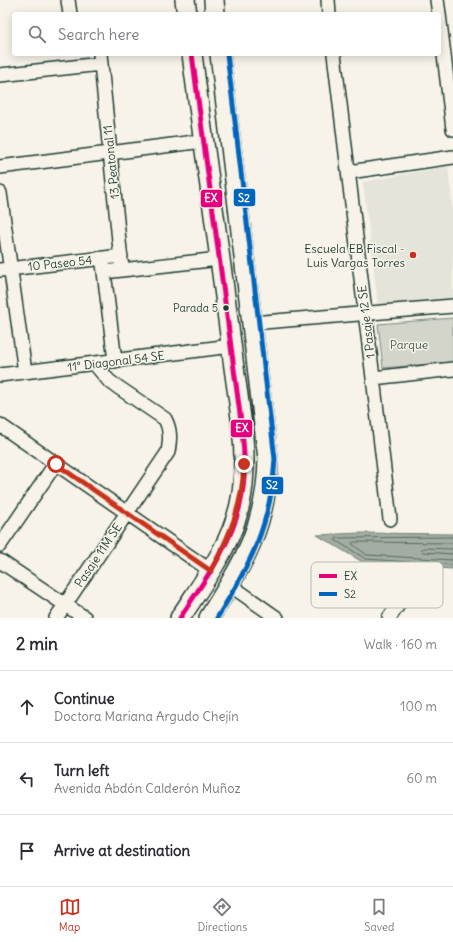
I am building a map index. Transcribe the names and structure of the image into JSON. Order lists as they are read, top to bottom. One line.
{"streets":{"street":["13 Peatonal 11","10 Paseo 54","1 Pasaje 12 SE","11° Diagonal 54 SE","Pasaje 11M SE"]},"crossings":[["13 Peatonal 11","10 Paseo 54"],["11° Diagonal 54 SE","Pasaje 11M SE"]],"parks":["Parque"],"places":["Escuela EB Fiscal - Luis Vargas Torres","Parada 5"],"lines":["transit line EX","transit line S2"],"legend":["EX","S2"],"page":{"search":"Search here","heading":["2 min","Walk · 160 m"],"list":[["Continue","Doctora Mariana Argudo Chejín","100 m"],["Turn left","Avenida Abdón Calderón Muñoz","60 m"],"Arrive at destination"],"nav":["Map","Directions","Saved"]}}
